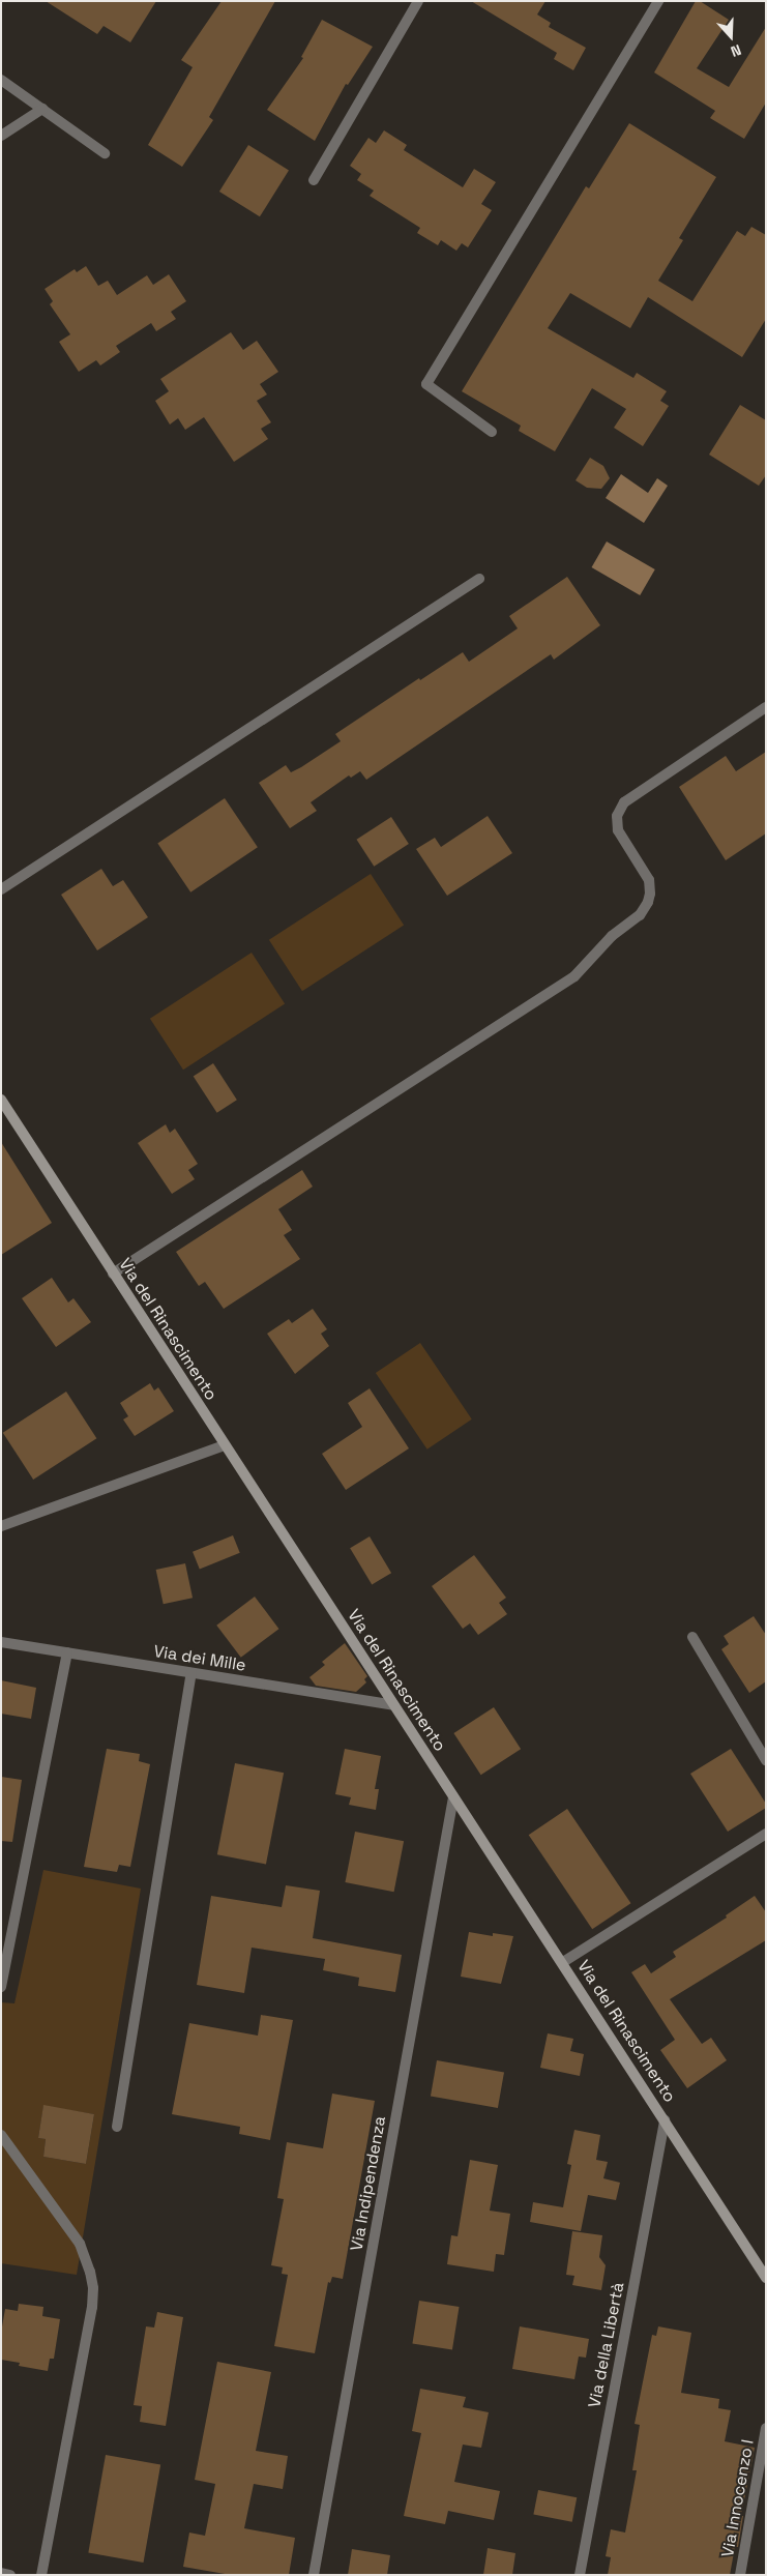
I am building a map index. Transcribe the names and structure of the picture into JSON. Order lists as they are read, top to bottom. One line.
{"streets":{"street":["Via del Rinascimento","Via dei Mille","Via Indipendenza","Via della Libertà","Via Innocenzo I"]},"crossings":[["Via del Rinascimento","Via dei Mille"],["Via del Rinascimento","Via Indipendenza"],["Via del Rinascimento","Via della Libertà"]],"north":"bottom"}
